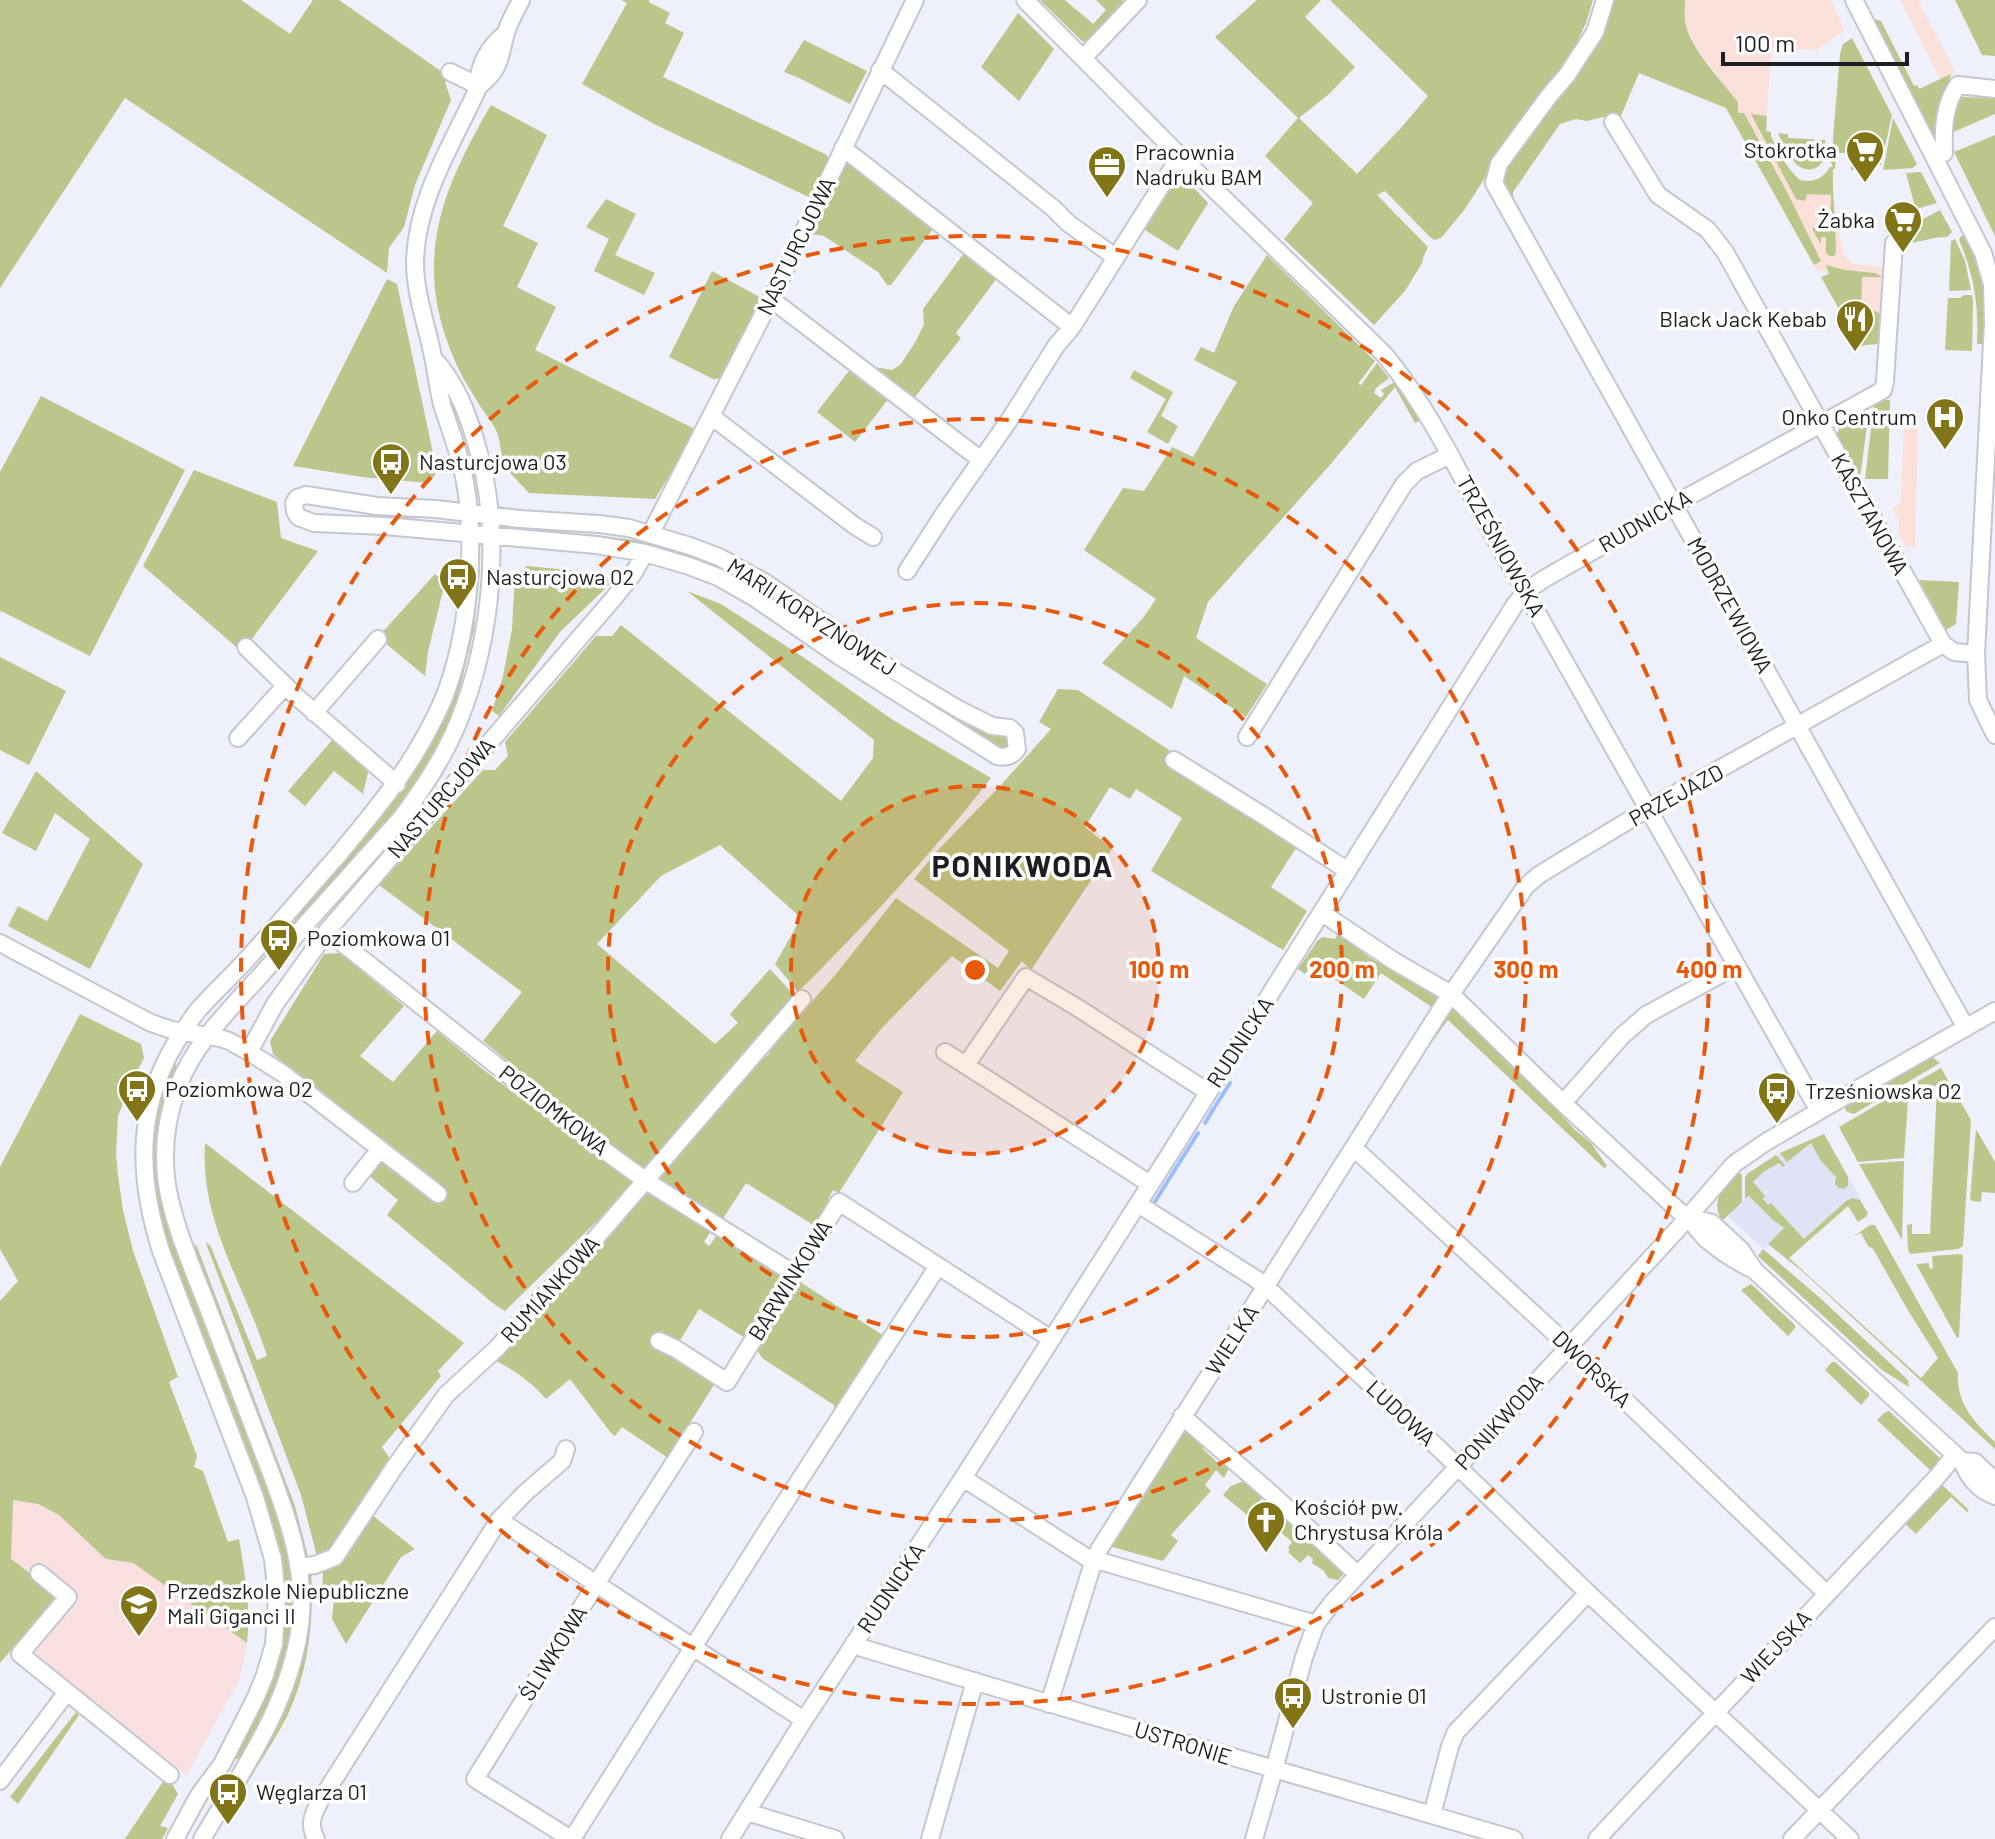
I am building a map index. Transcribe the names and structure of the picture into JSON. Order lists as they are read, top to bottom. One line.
{"streets":{"street":["NASTURCJOWA","KASZTANOWA","RUDNICKA","TRZEŚNIOWSKA","MODRZEWIOWA","MARII KORYZNOWEJ","PRZEJAZD","POZIOMKOWA","BARWINKOWA","RUMIANKOWA","WIELKA","DWORSKA","LUDOWA","PONIKWODA","WIEJSKA","ŚLIWKOWA","USTRONIE"]},"crossings":[["NASTURCJOWA","MARII KORYZNOWEJ"],["NASTURCJOWA","POZIOMKOWA"],["KASZTANOWA","RUDNICKA"],["KASZTANOWA","PRZEJAZD"],["RUDNICKA","TRZEŚNIOWSKA"],["RUDNICKA","MODRZEWIOWA"],["RUDNICKA","BARWINKOWA"],["RUDNICKA","LUDOWA"],["RUDNICKA","USTRONIE"],["TRZEŚNIOWSKA","PRZEJAZD"],["TRZEŚNIOWSKA","PONIKWODA"],["MODRZEWIOWA","PRZEJAZD"],["MODRZEWIOWA","PONIKWODA"],["PRZEJAZD","WIELKA"],["POZIOMKOWA","BARWINKOWA"],["POZIOMKOWA","RUMIANKOWA"],["WIELKA","DWORSKA"],["WIELKA","LUDOWA"],["WIELKA","USTRONIE"],["DWORSKA","PONIKWODA"],["DWORSKA","WIEJSKA"],["LUDOWA","PONIKWODA"],["LUDOWA","WIEJSKA"],["PONIKWODA","USTRONIE"]],"districts":["PONIKWODA"],"places":{"supermarket":["Stokrotka","Żabka"],"office":["Pracownia Nadruku BAM"],"restaurant":["Black Jack Kebab"],"hospital":["Onko Centrum"],"bus stop":["Nasturcjowa 03","Nasturcjowa 02","Poziomkowa 01","Poziomkowa 02","Trześniowska 02","Ustronie 01","Węglarza 01"],"church":["Kościół pw. Chrystusa Króla"],"school or university":["Przedszkole Niepubliczne Mali Giganci II"]},"scale_bar":"100 m","rings":["100 m","200 m","300 m","400 m"]}
